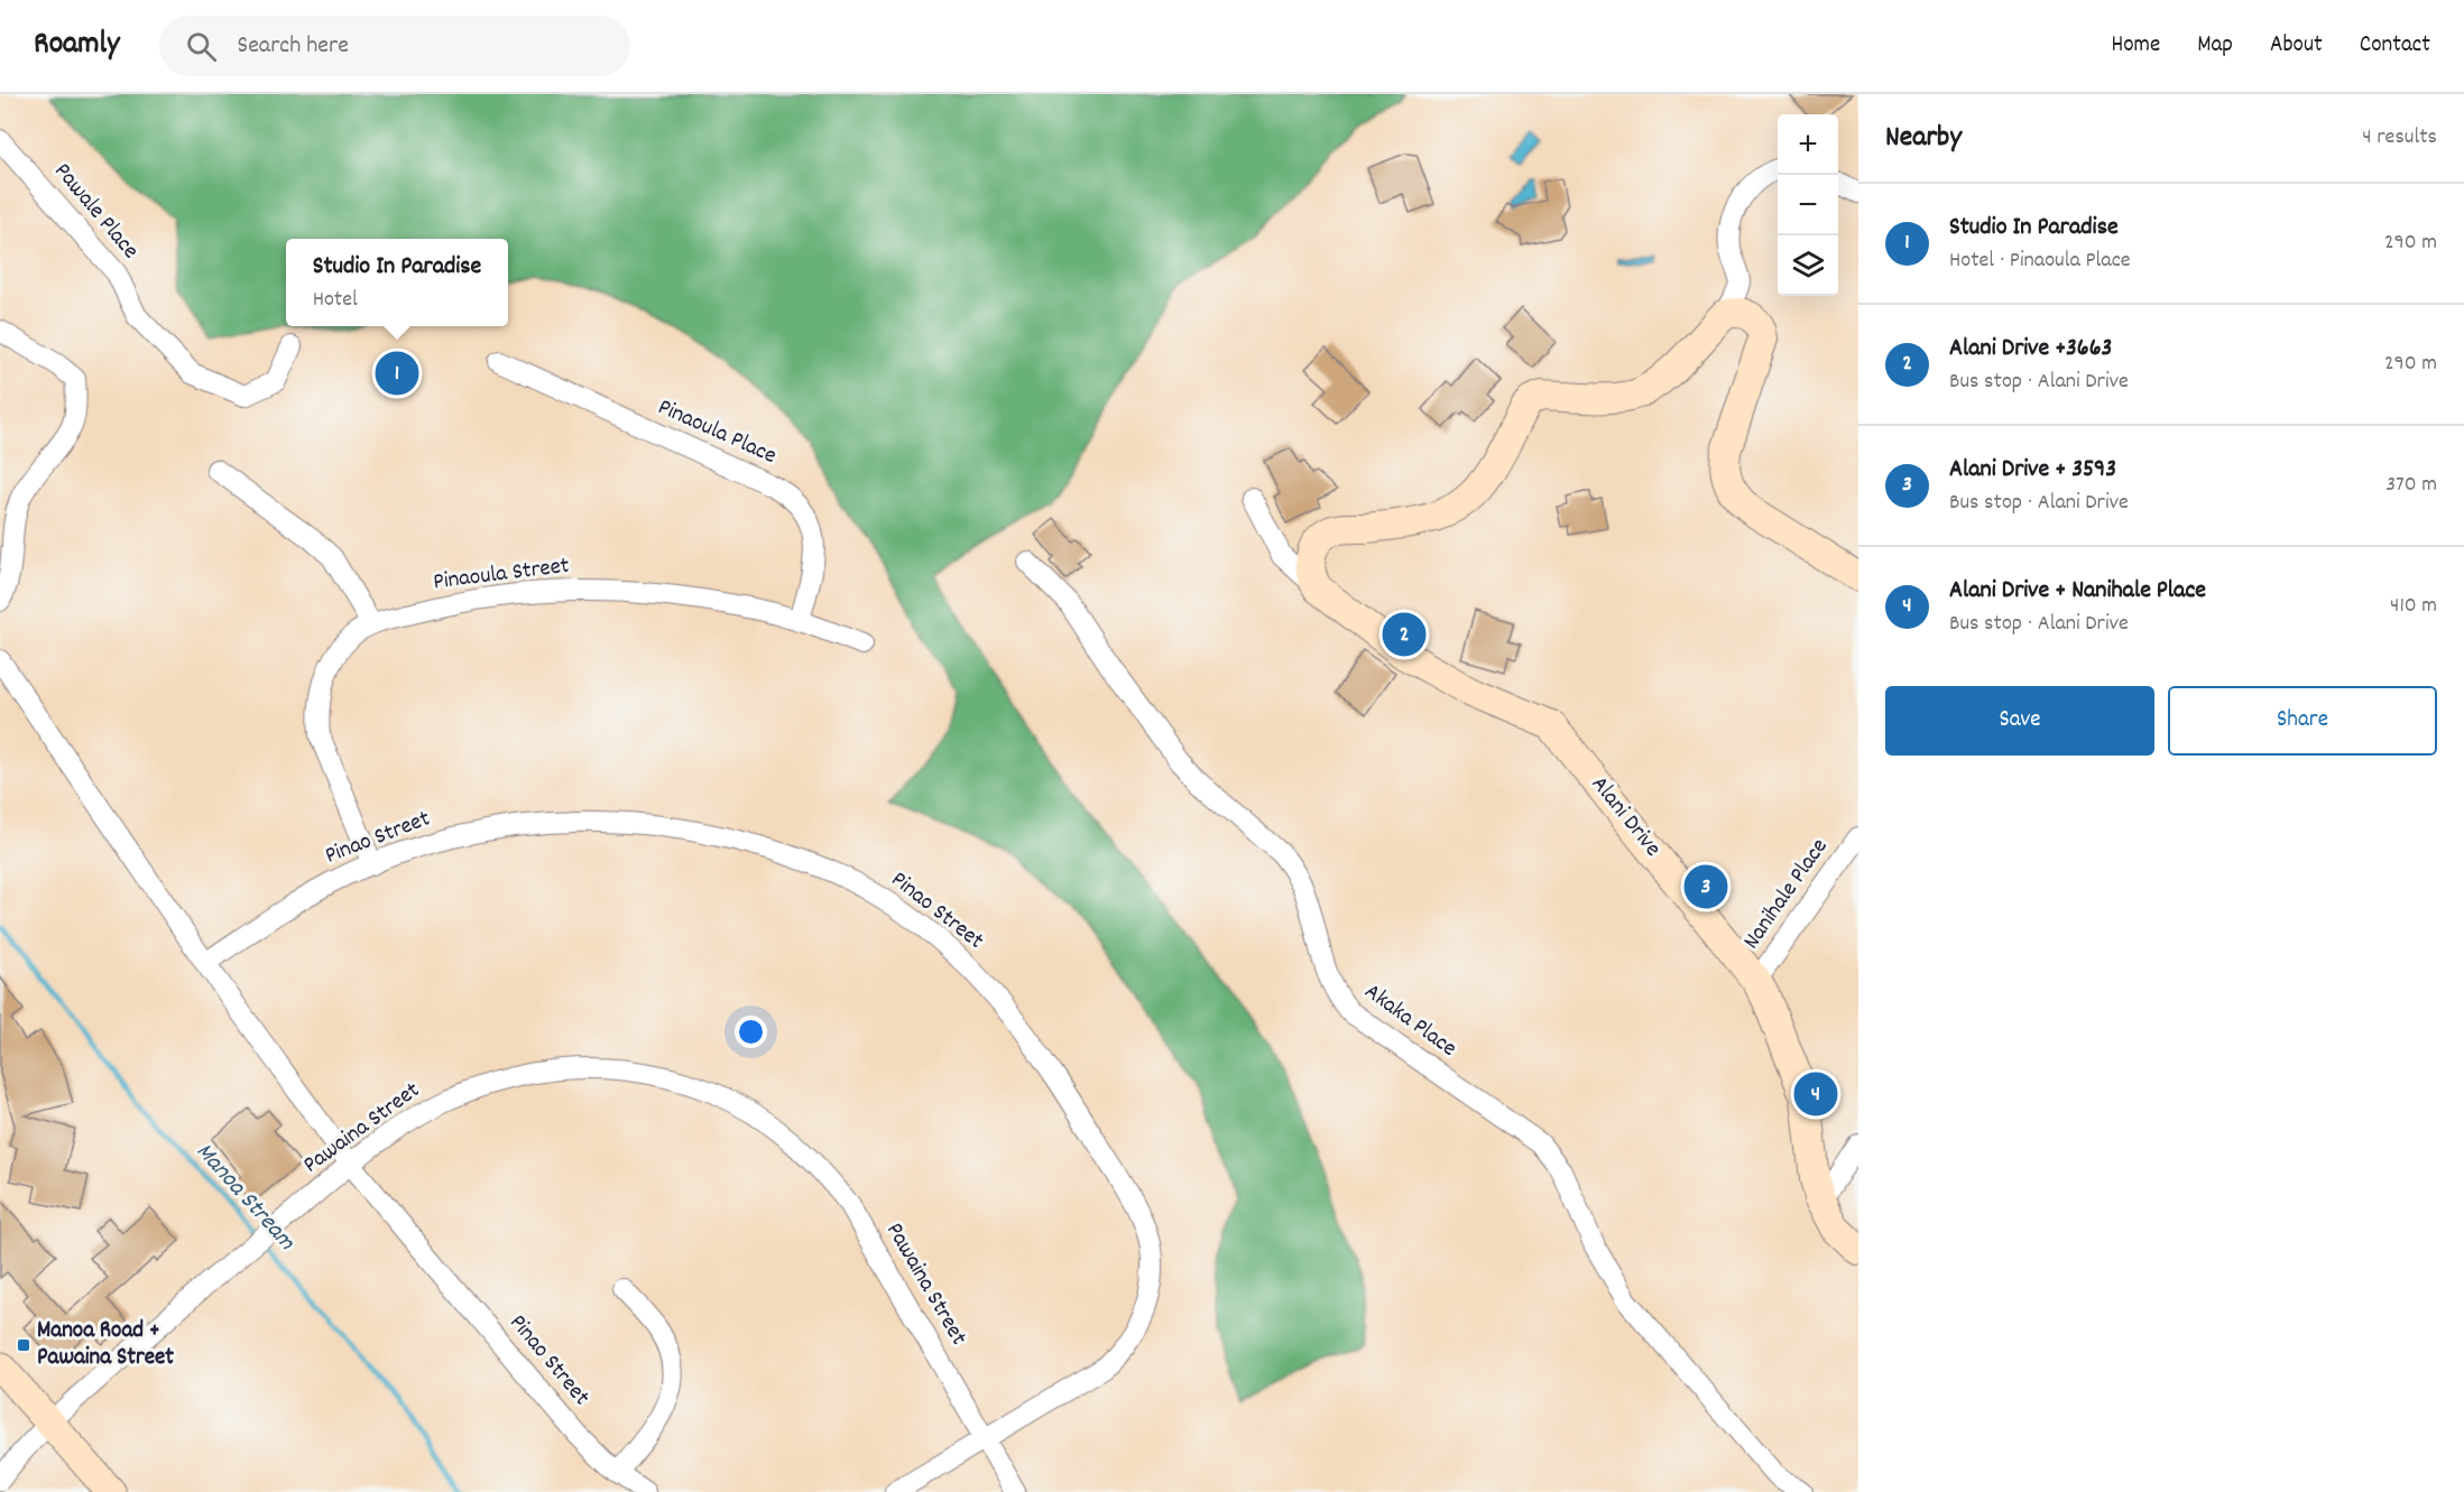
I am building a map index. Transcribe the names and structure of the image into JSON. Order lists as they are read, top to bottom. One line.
{"streets":{"street":["Pawale Place","Pinaoula Place","Pinaoula Street","Alani Drive","Pinao Street","Nanihale Place","Akaka Place","Pawaina Street"]},"crossings":[["Pinaoula Place","Pinaoula Street"],["Pinaoula Street","Pinao Street"],["Alani Drive","Nanihale Place"],["Pinao Street","Pawaina Street"]],"water":["Manoa Stream"],"places":{"transit":["Manoa Road + Pawaina Street"]},"page":{"header":"Roamly","search":"Search here","nav":["Home","Map","About","Contact"],"heading":["Nearby","4 results"],"map_buttons":["+","−"],"list":[{"mark":"1","name":"Studio In Paradise","note":"Hotel · Pinaoula Place","value":"290 m"},{"mark":"2","name":"Alani Drive +3663","note":"Bus stop · Alani Drive","value":"290 m"},{"mark":"3","name":"Alani Drive + 3593","note":"Bus stop · Alani Drive","value":"370 m"},{"mark":"4","name":"Alani Drive + Nanihale Place","note":"Bus stop · Alani Drive","value":"410 m"}],"popup":["Studio In Paradise","Hotel"],"pins":["1","2","3","4"],"buttons":["Save","Share"]}}
